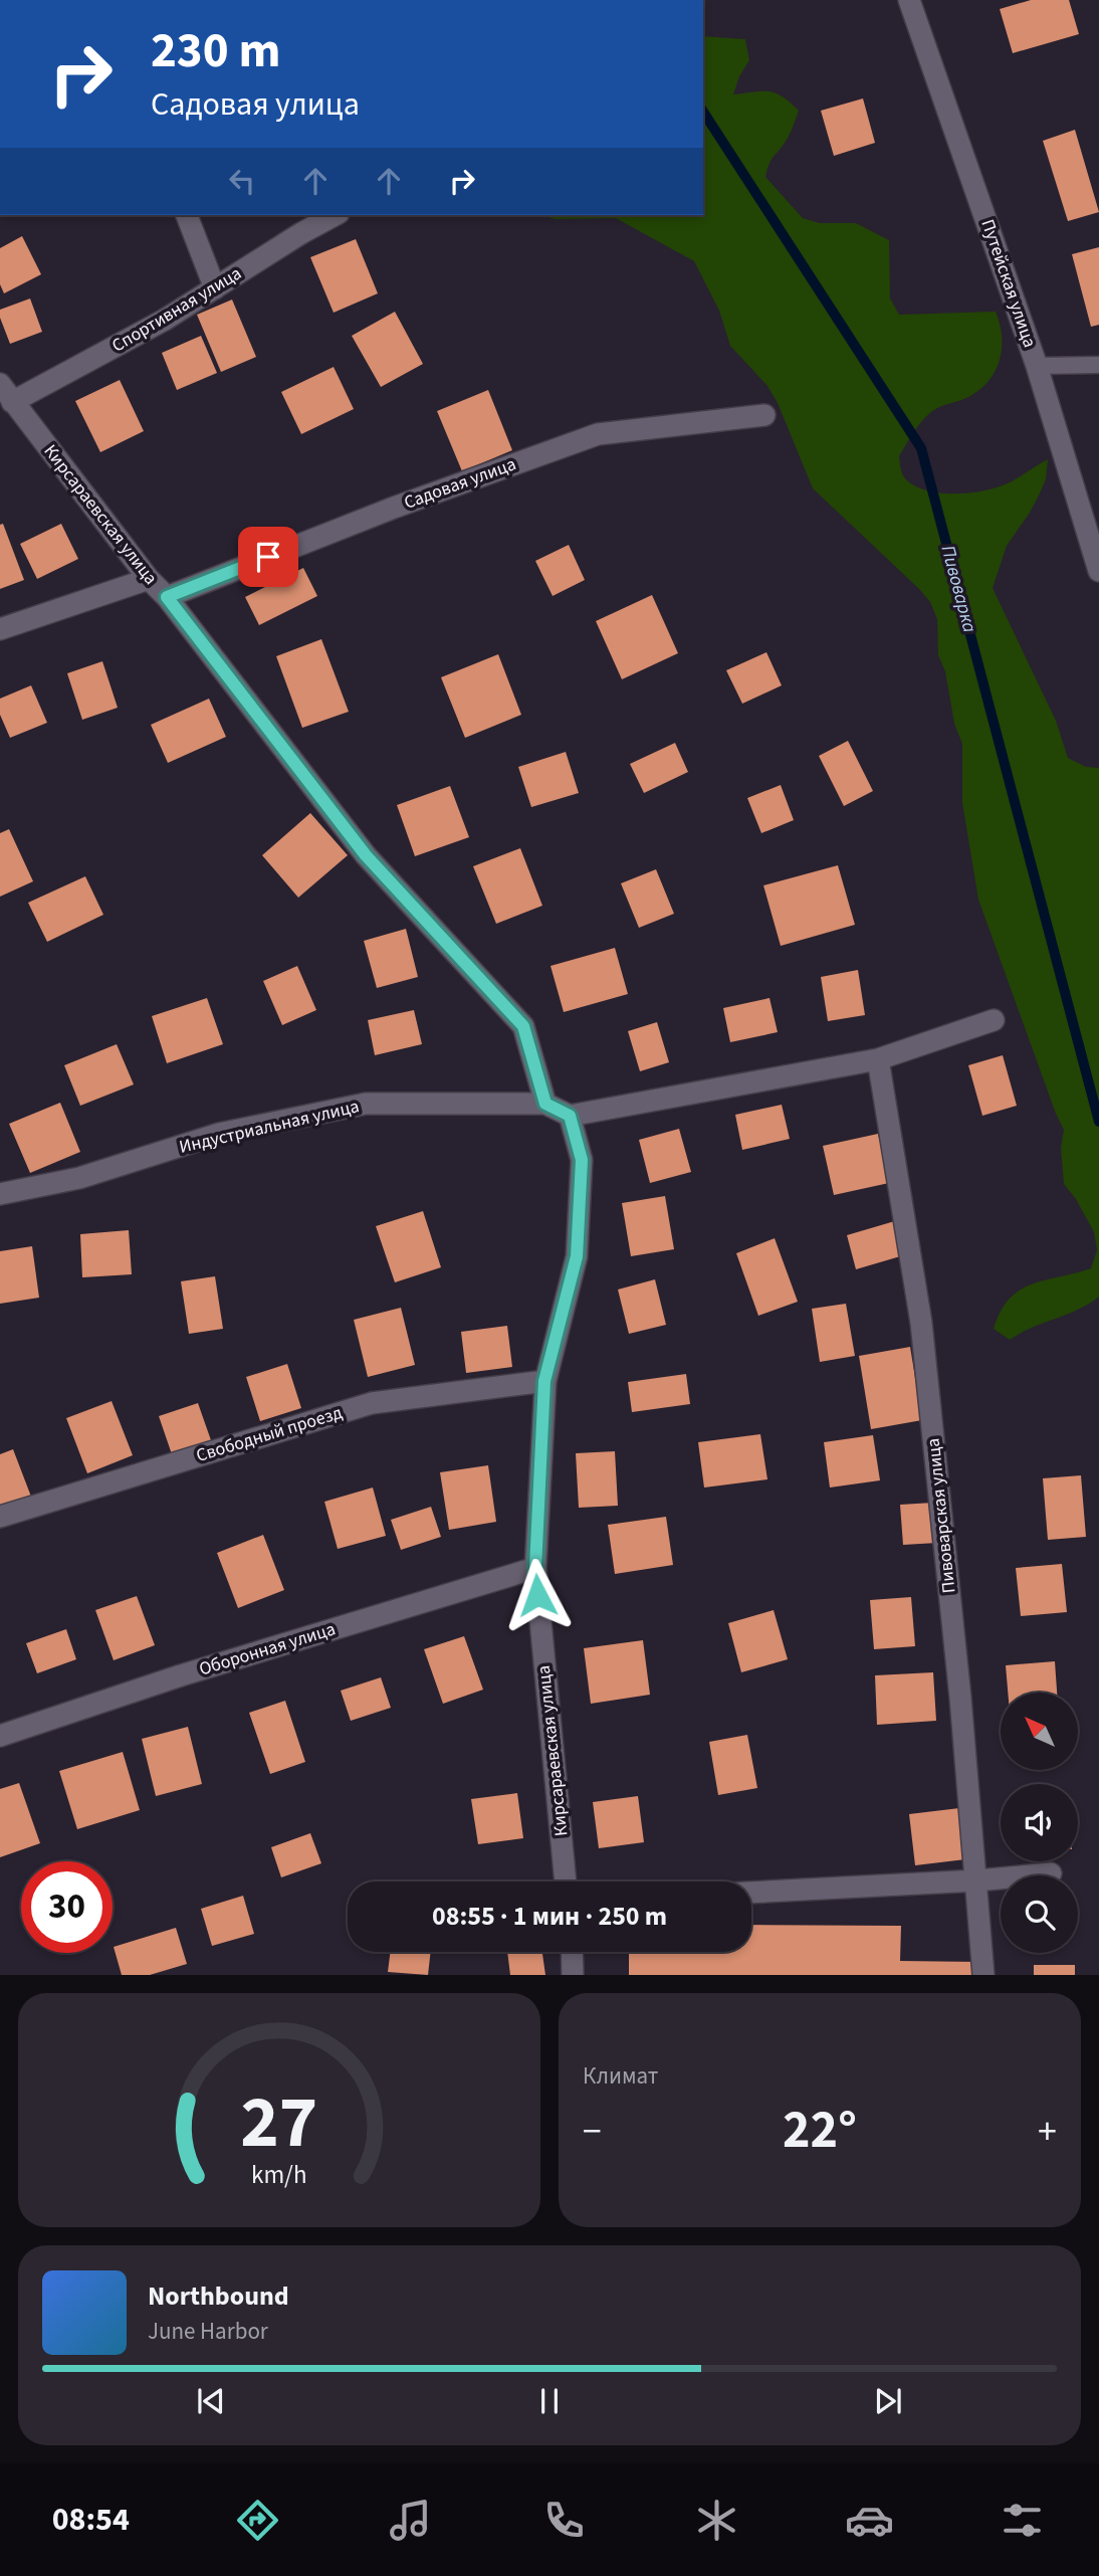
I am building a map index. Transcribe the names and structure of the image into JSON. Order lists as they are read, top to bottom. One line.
{"streets":{"street":["Путейская улица","Спортивная улица","Садовая улица","Кирсараевская улица","Индустриальная улица","Свободный проезд","Пивоварская улица","Оборонная улица"]},"crossings":[["Спортивная улица","Кирсараевская улица"],["Садовая улица","Кирсараевская улица"],["Кирсараевская улица","Индустриальная улица"],["Кирсараевская улица","Свободный проезд"],["Кирсараевская улица","Оборонная улица"]],"water":["Пивоварка"],"north":"top left","page":{"turn":["230 m","Садовая улица"],"limit":"30","trip":"08:55 · 1 мин · 250 m","tile":"Климат","heat":["−","22°","+"],"song":["Northbound","June Harbor"],"tabs":"08:54","gauge":["27","km/h"]}}
